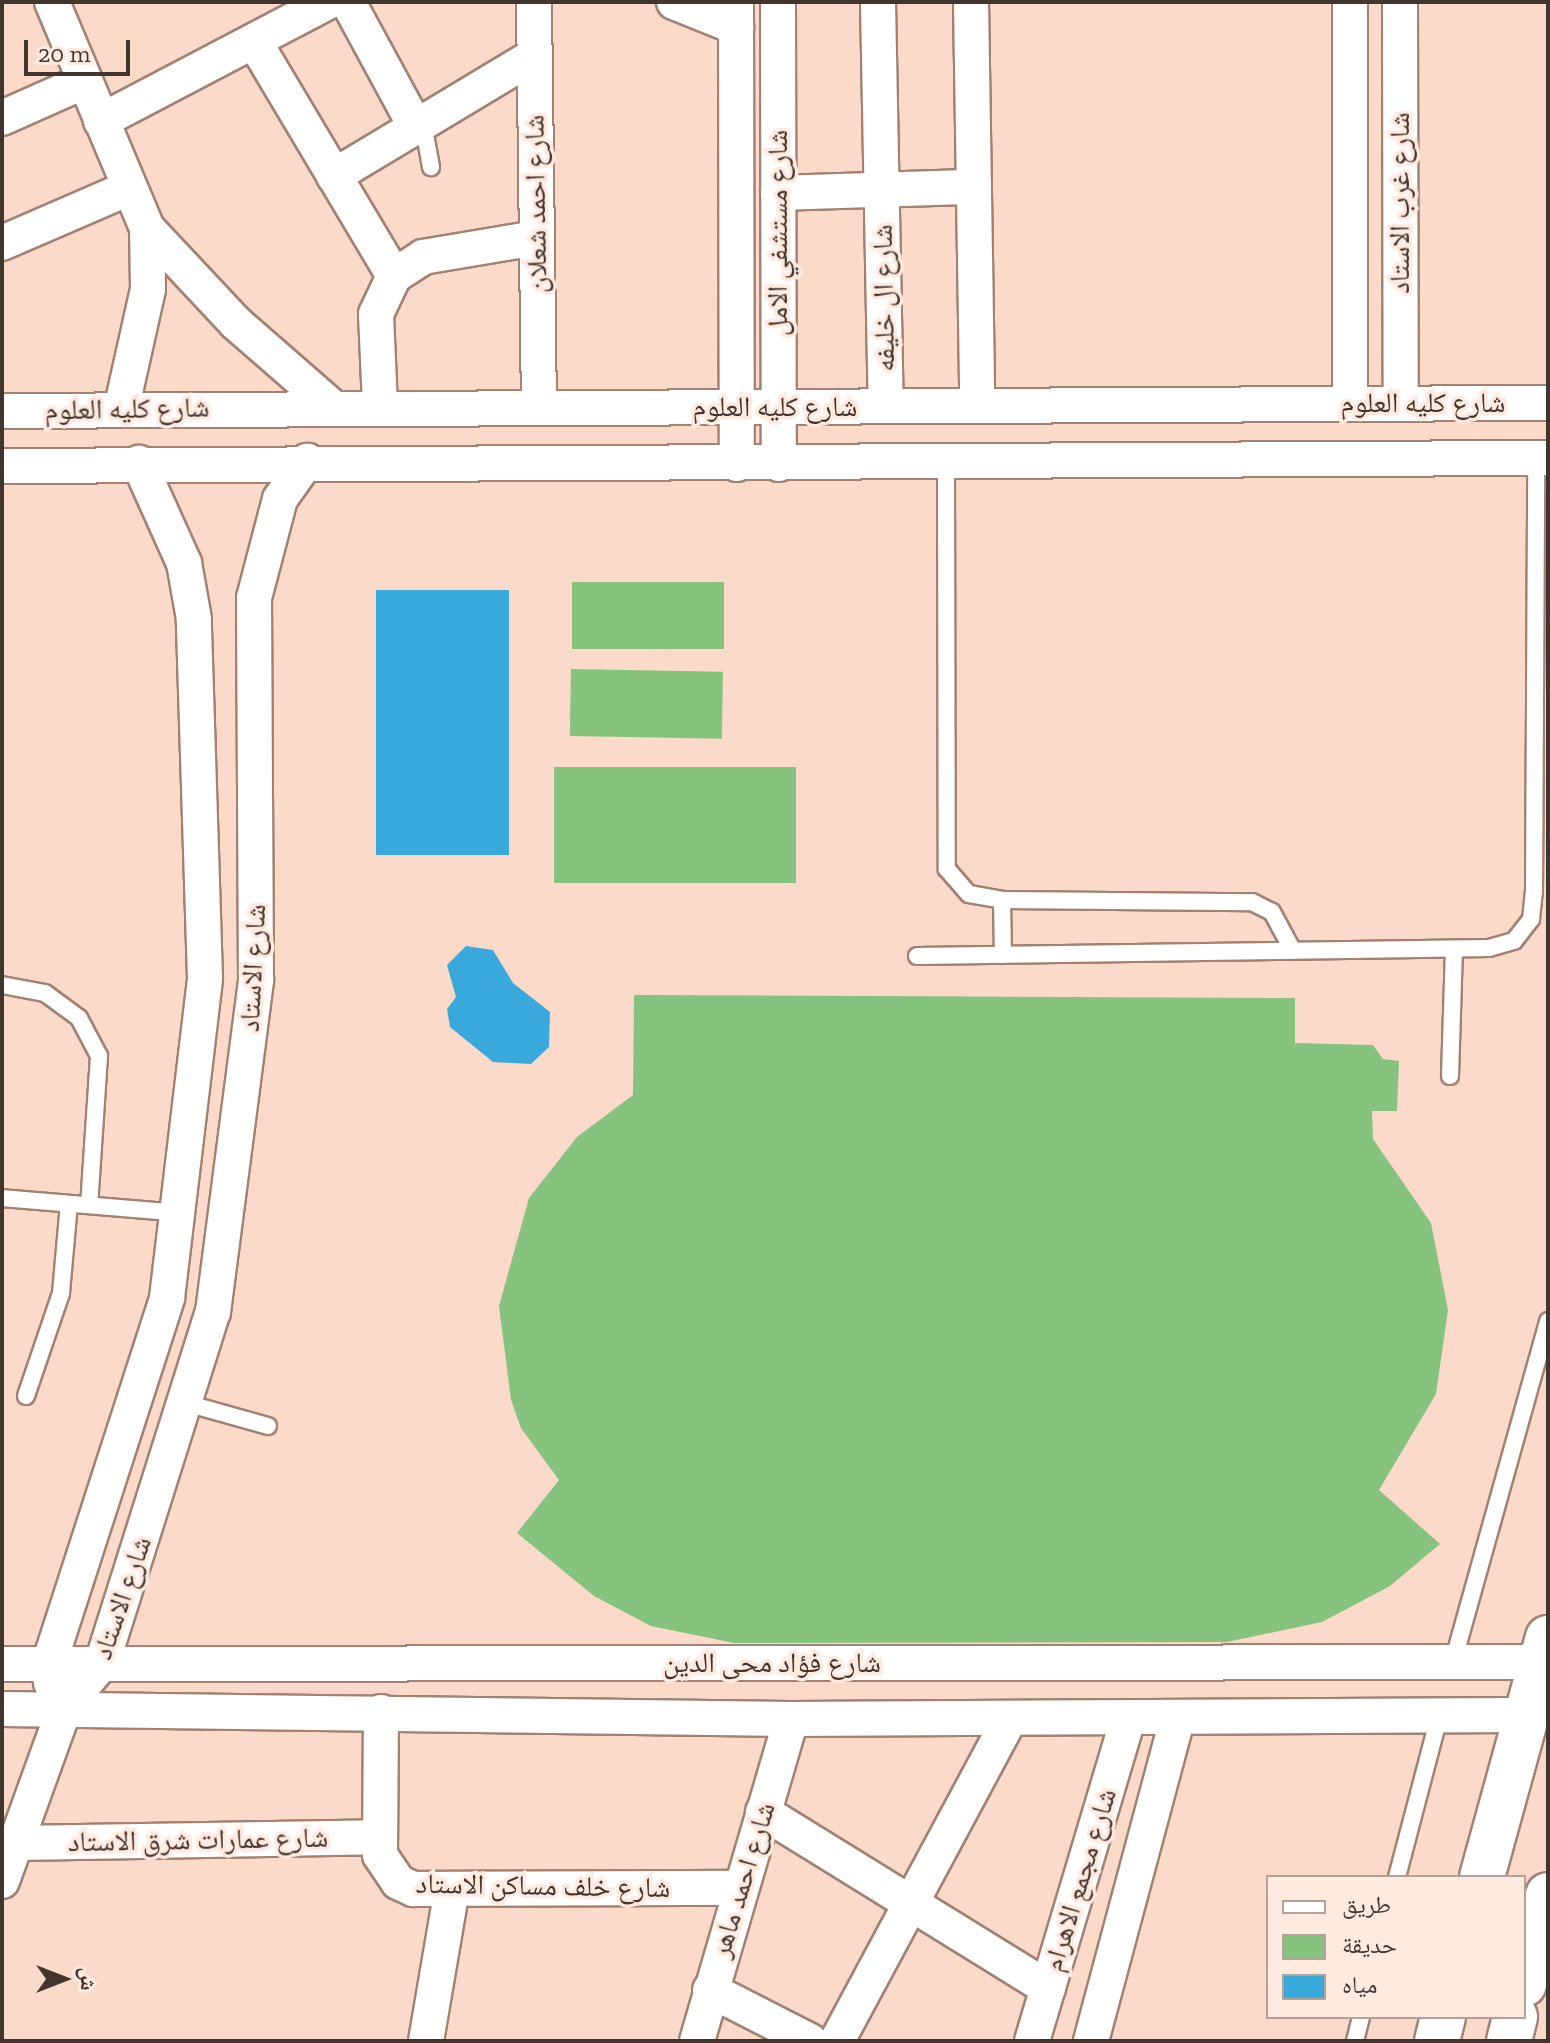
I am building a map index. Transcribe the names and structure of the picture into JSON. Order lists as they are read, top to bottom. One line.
{"streets":{"street":["شارع غرب الاستاد","شارع احمد شعلان","شارع مستشفي الامل","شارع ال خليفه","شارع كليه العلوم","شارع الاستاد","شارع فؤاد محى الدين","شارع عمارات شرق الاستاد","شارع احمد ماهر","شارع مجمع الاهرام","شارع خلف مساكن الاستاد"]},"crossings":[["شارع غرب الاستاد","شارع كليه العلوم"],["شارع احمد شعلان","شارع كليه العلوم"],["شارع مستشفي الامل","شارع كليه العلوم"],["شارع ال خليفه","شارع كليه العلوم"],["شارع كليه العلوم","شارع الاستاد"],["شارع الاستاد","شارع فؤاد محى الدين"],["شارع فؤاد محى الدين","شارع احمد ماهر"],["شارع فؤاد محى الدين","شارع مجمع الاهرام"],["شارع عمارات شرق الاستاد","شارع خلف مساكن الاستاد"],["شارع احمد ماهر","شارع خلف مساكن الاستاد"]],"legend":["طريق","حديقة","مياه"],"scale_bar":"20 m","north":"right"}
